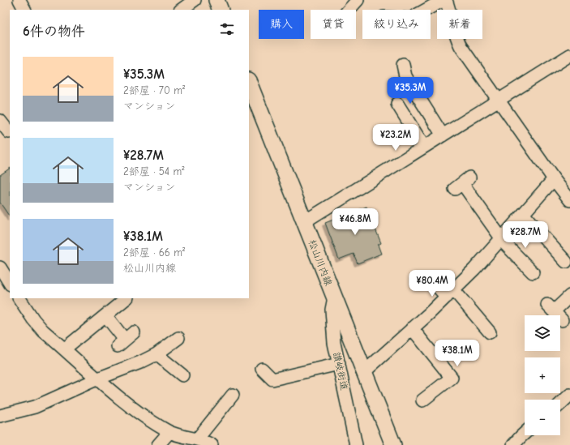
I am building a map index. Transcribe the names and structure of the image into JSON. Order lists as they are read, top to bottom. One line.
{"streets":{"main road":["松山川内線"],"street":["讃岐街道"]},"crossings":[["松山川内線","讃岐街道"]],"page":{"chip":["購入","賃貸","絞り込み","新着"],"heading":"6件の物件","list":[{"name":"¥35.3M","note":"2部屋 · 70 m² · マンション"},{"name":"¥28.7M","note":"2部屋 · 54 m² · マンション"},{"name":"¥38.1M","note":"2部屋 · 66 m² · 松山川内線"}],"price":["¥35.3M","¥23.2M","¥46.8M","¥28.7M","¥80.4M","¥38.1M"],"map_buttons":["+","−"]}}
